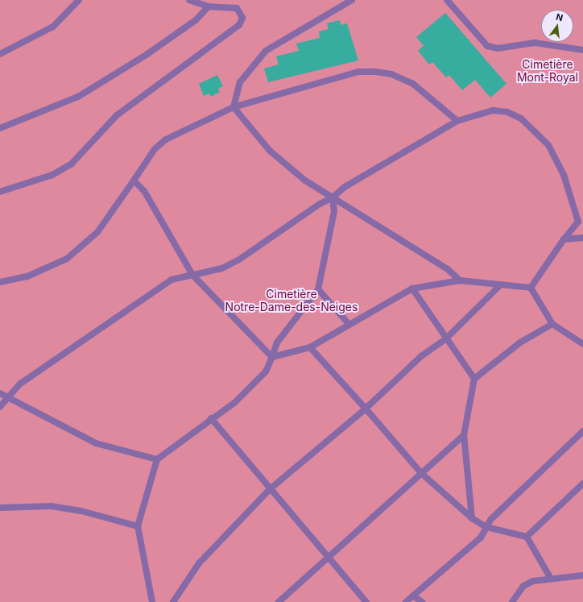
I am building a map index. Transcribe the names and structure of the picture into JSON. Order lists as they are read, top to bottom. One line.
{"parks":["Cimetière Mont-Royal","Cimetière Notre-Dame-des-Neiges"],"north":"top"}
